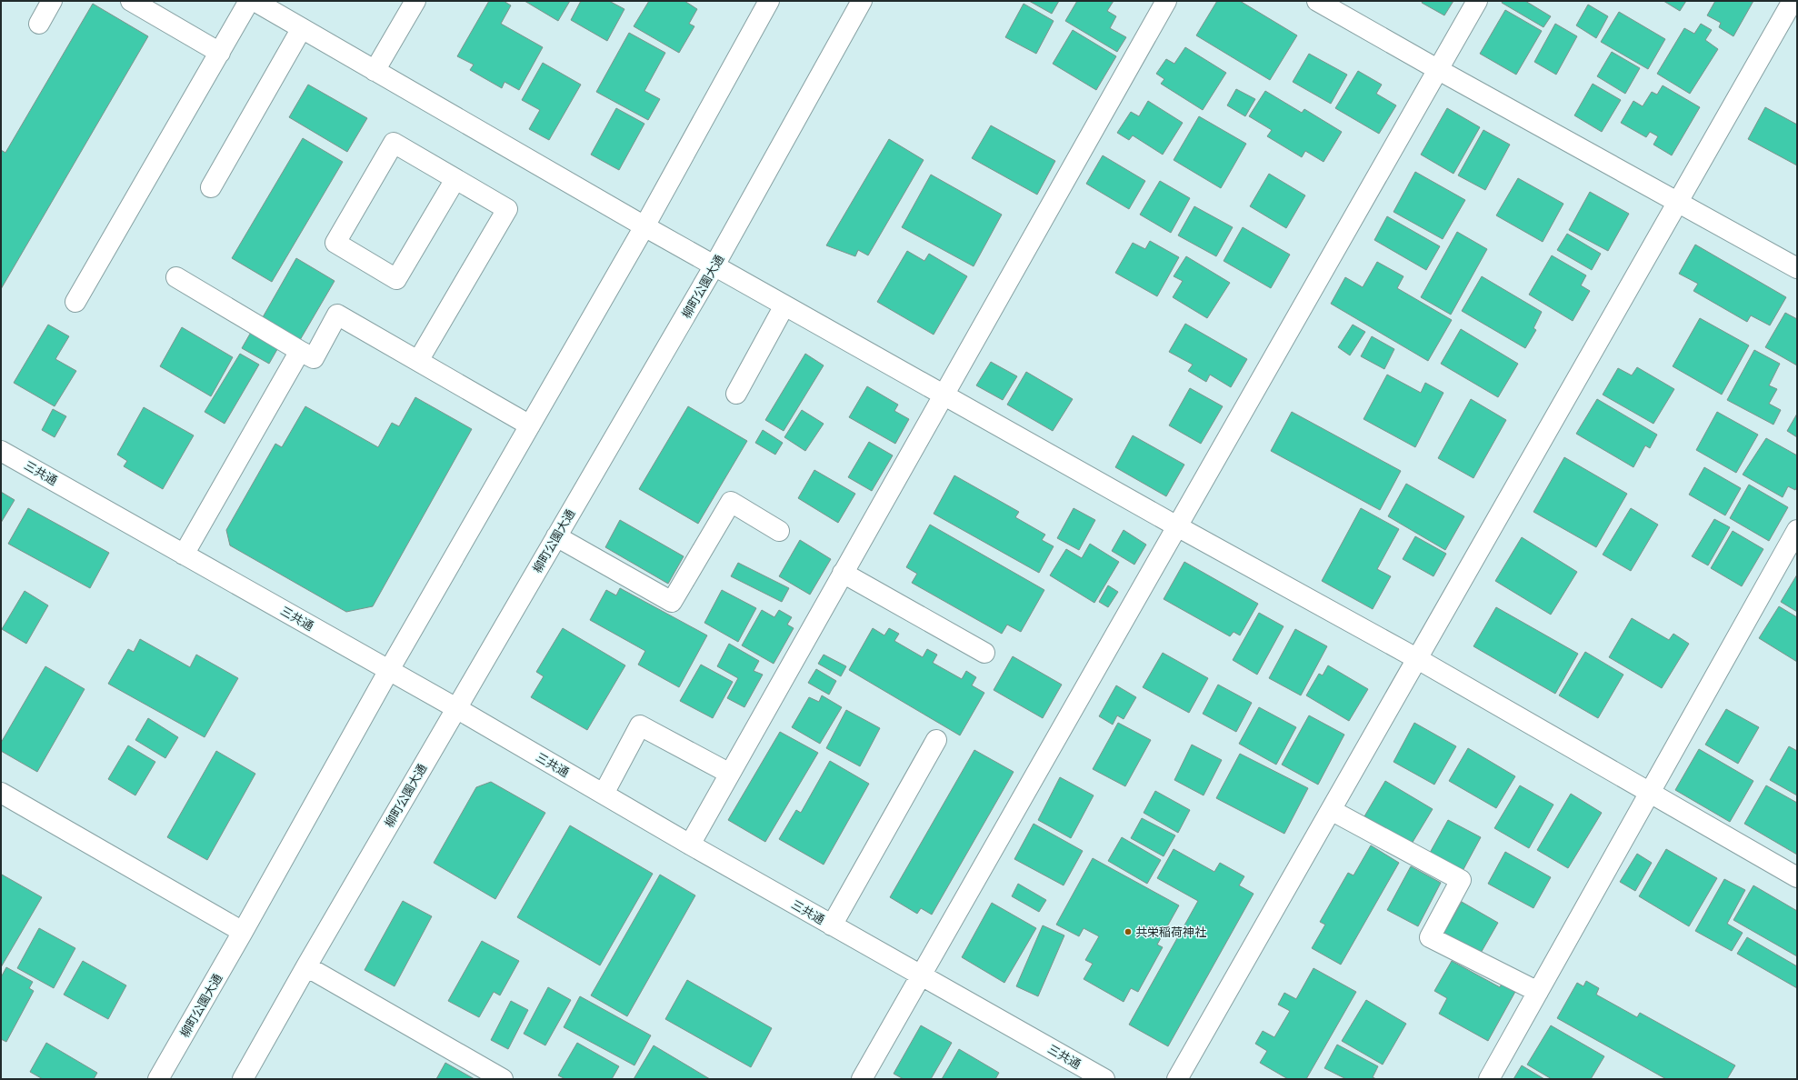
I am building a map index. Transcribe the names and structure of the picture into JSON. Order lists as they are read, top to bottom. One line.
{"streets":{"street":["柳町公園大通","三共通"]},"crossings":[["柳町公園大通","三共通"]],"places":["共栄稲荷神社"]}
